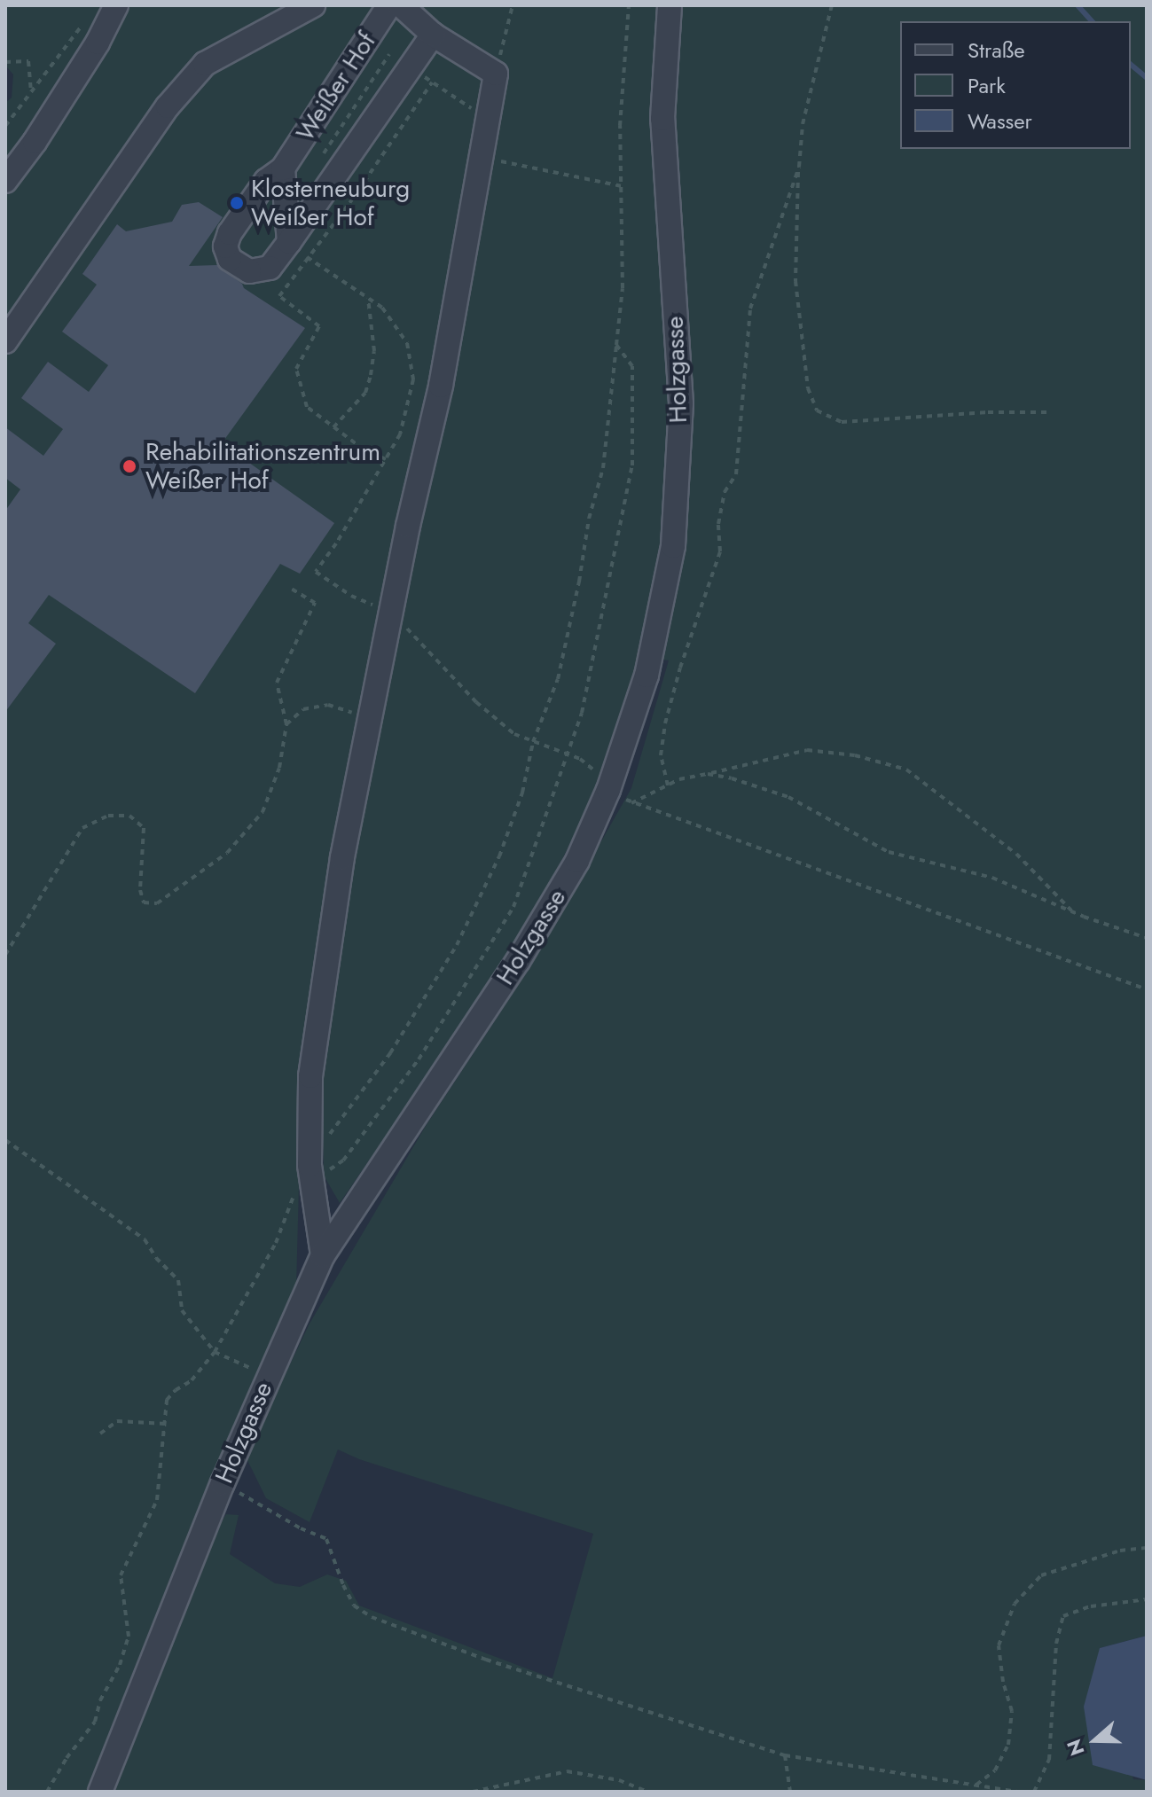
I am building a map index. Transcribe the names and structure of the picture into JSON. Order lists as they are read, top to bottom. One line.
{"streets":{"street":["Weißer Hof","Holzgasse"]},"places":["Klosterneuburg Weißer Hof","Rehabilitationszentrum Weißer Hof"],"legend":["Straße","Park","Wasser"],"north":"left"}
